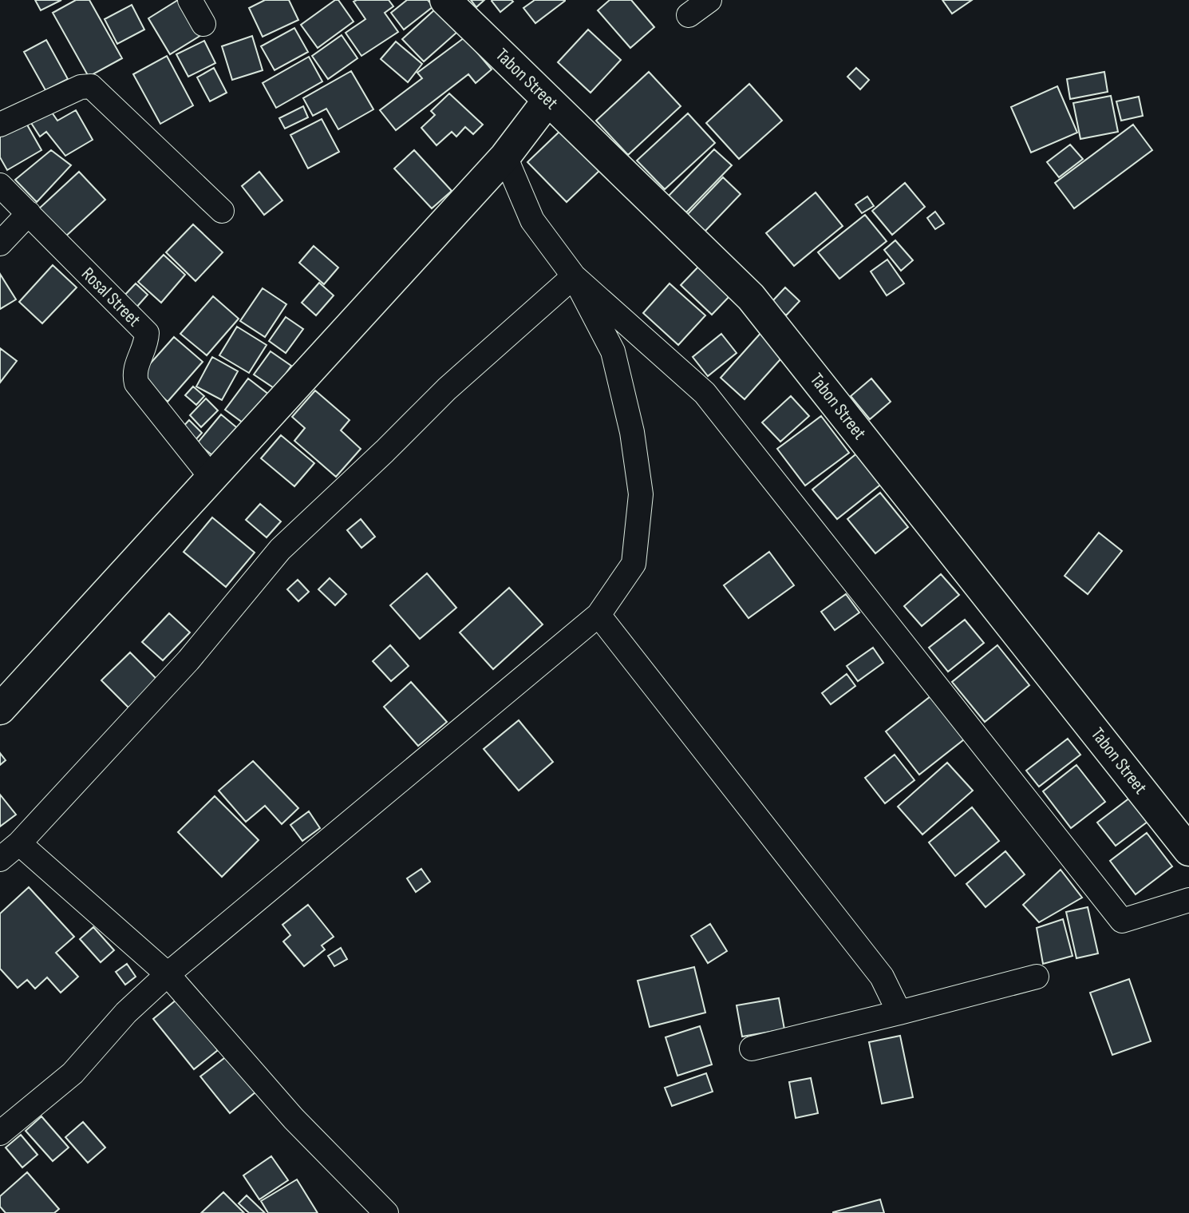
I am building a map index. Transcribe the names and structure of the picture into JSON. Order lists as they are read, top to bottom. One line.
{"streets":{"street":["Tabon Street","Rosal Street"]}}
